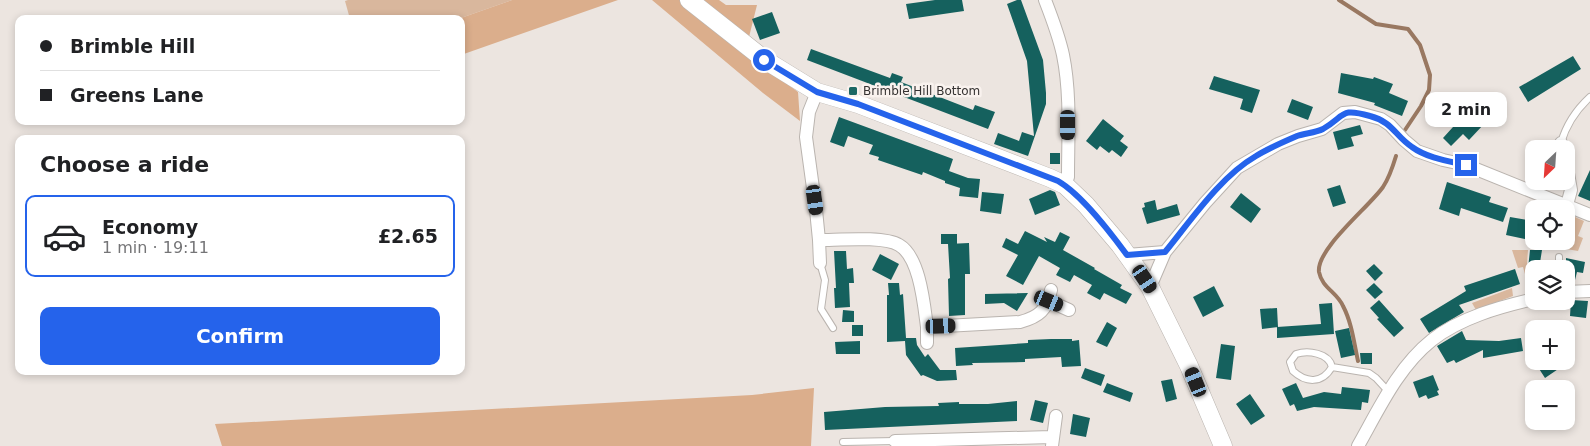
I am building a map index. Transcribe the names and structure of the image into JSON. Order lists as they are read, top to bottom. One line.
{"places":{"transit":["Brimble Hill Bottom"]},"north":"bottom left","page":{"banner":["Brimble Hill","Greens Lane"],"bubble":"2 min","heading":"Choose a ride","map_buttons":["+","−"],"list":[{"name":"Economy","note":"1 min · 19:11","value":"£2.65"}],"buttons":"Confirm"}}
